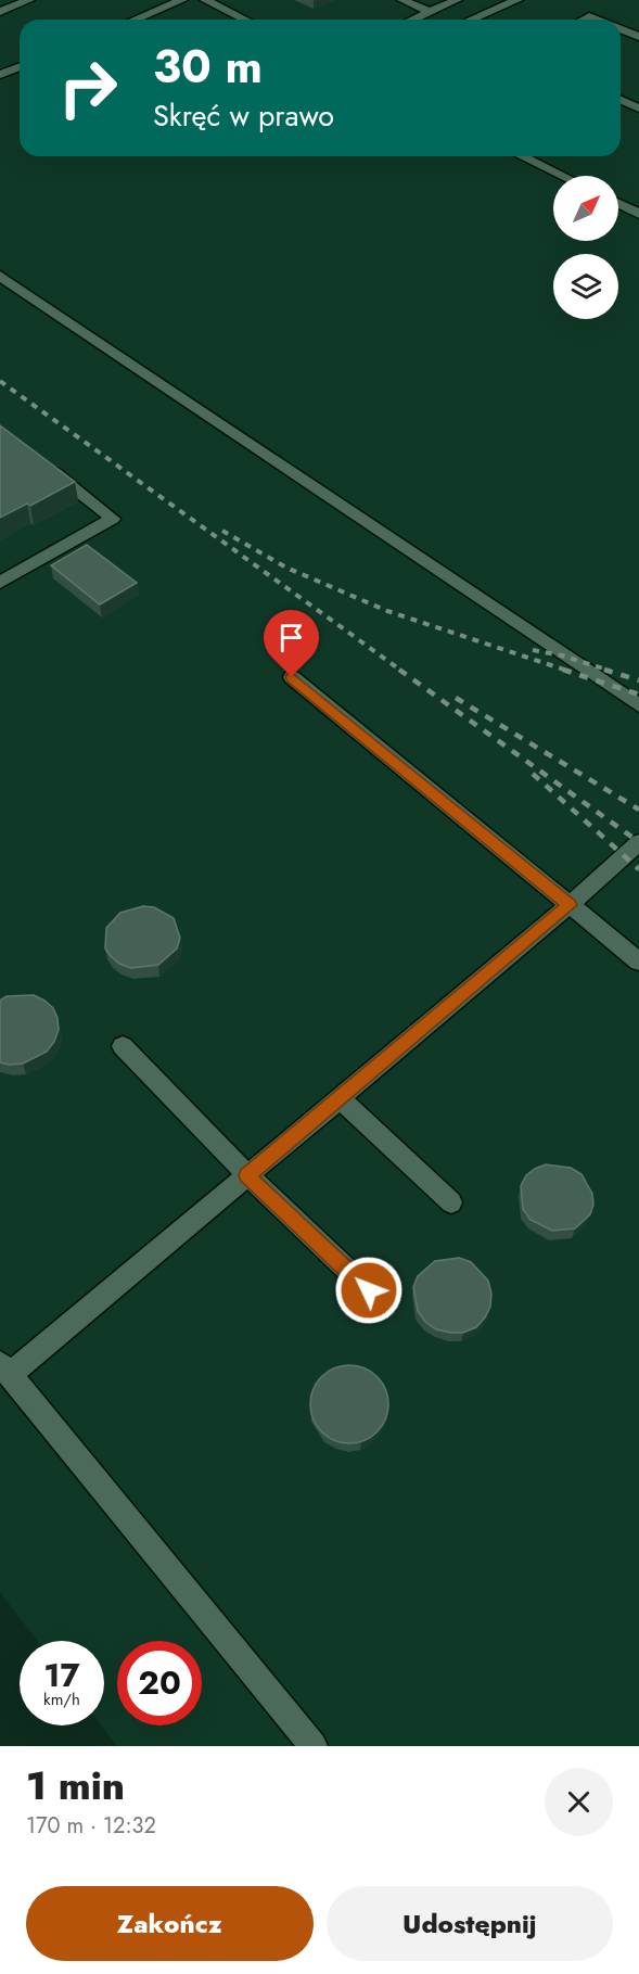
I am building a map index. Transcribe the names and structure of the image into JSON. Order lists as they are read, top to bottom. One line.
{"north":"top right","page":{"turn":["30 m","Skręć w prawo"],"speed":"17 km/h","limit":"20","heading":["1 min","170 m · 12:32"],"buttons":["Zakończ","Udostępnij"]}}
